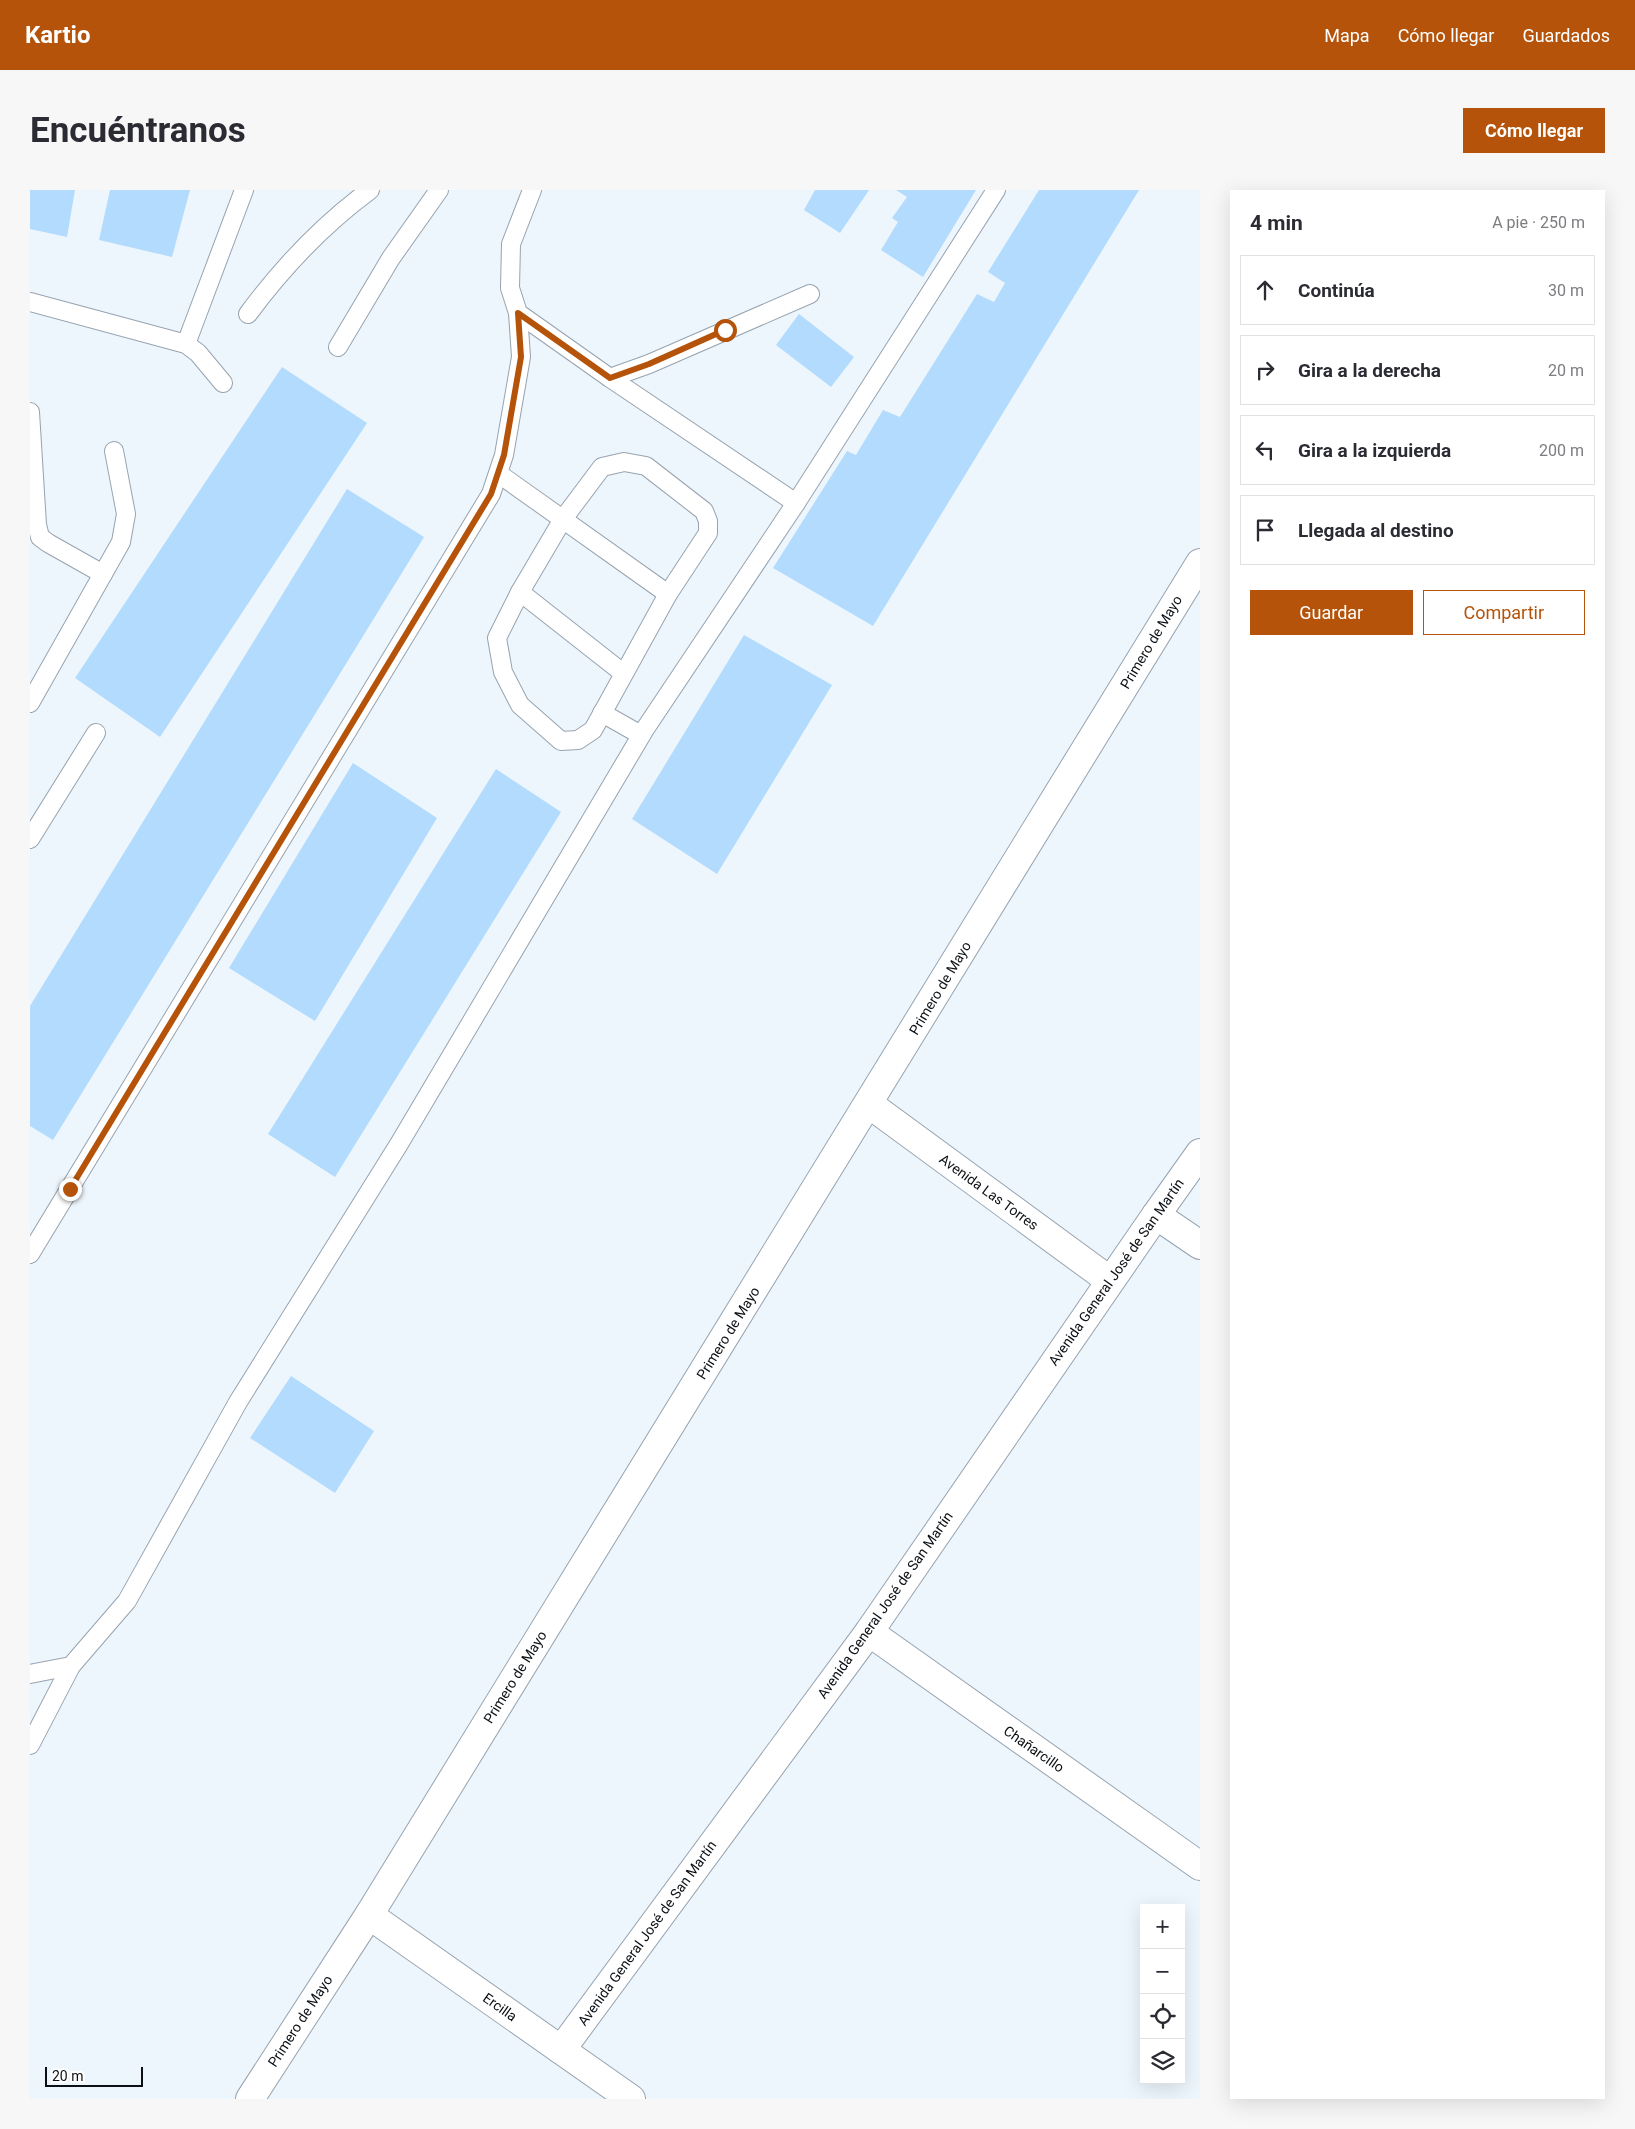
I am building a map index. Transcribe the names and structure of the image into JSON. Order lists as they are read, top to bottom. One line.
{"streets":{"street":["Primero de Mayo","Avenida Las Torres","Avenida General José de San Martín","Chañarcillo","Ercilla"]},"crossings":[["Primero de Mayo","Avenida Las Torres"],["Primero de Mayo","Ercilla"],["Avenida Las Torres","Avenida General José de San Martín"],["Avenida General José de San Martín","Chañarcillo"],["Avenida General José de San Martín","Ercilla"]],"scale_bar":"20 m","page":{"header":"Kartio","nav":["Mapa","Cómo llegar","Guardados"],"buttons":["Cómo llegar",["Guardar","Compartir"]],"title":"Encuéntranos","heading":["4 min","A pie · 250 m"],"list":[["Continúa","30 m"],["Gira a la derecha","20 m"],["Gira a la izquierda","200 m"],"Llegada al destino"],"map_buttons":["+","−"],"scale":"20 m"}}
